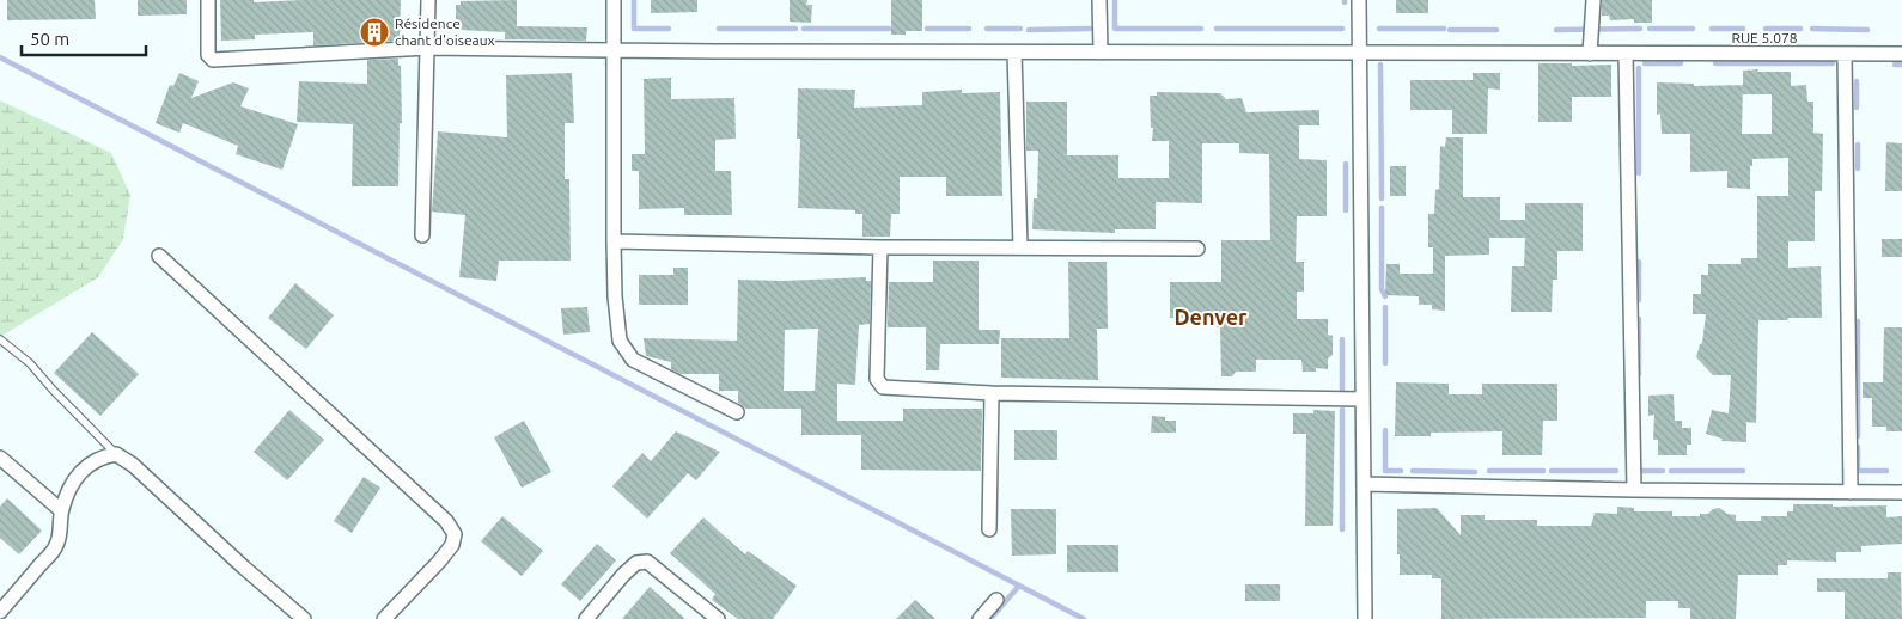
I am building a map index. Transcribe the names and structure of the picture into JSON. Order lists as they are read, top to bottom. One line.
{"streets":{"street":["RUE 5.078"]},"districts":["Denver"],"places":{"building":["Résidence chant d'oiseaux"]},"scale_bar":"50 m"}
